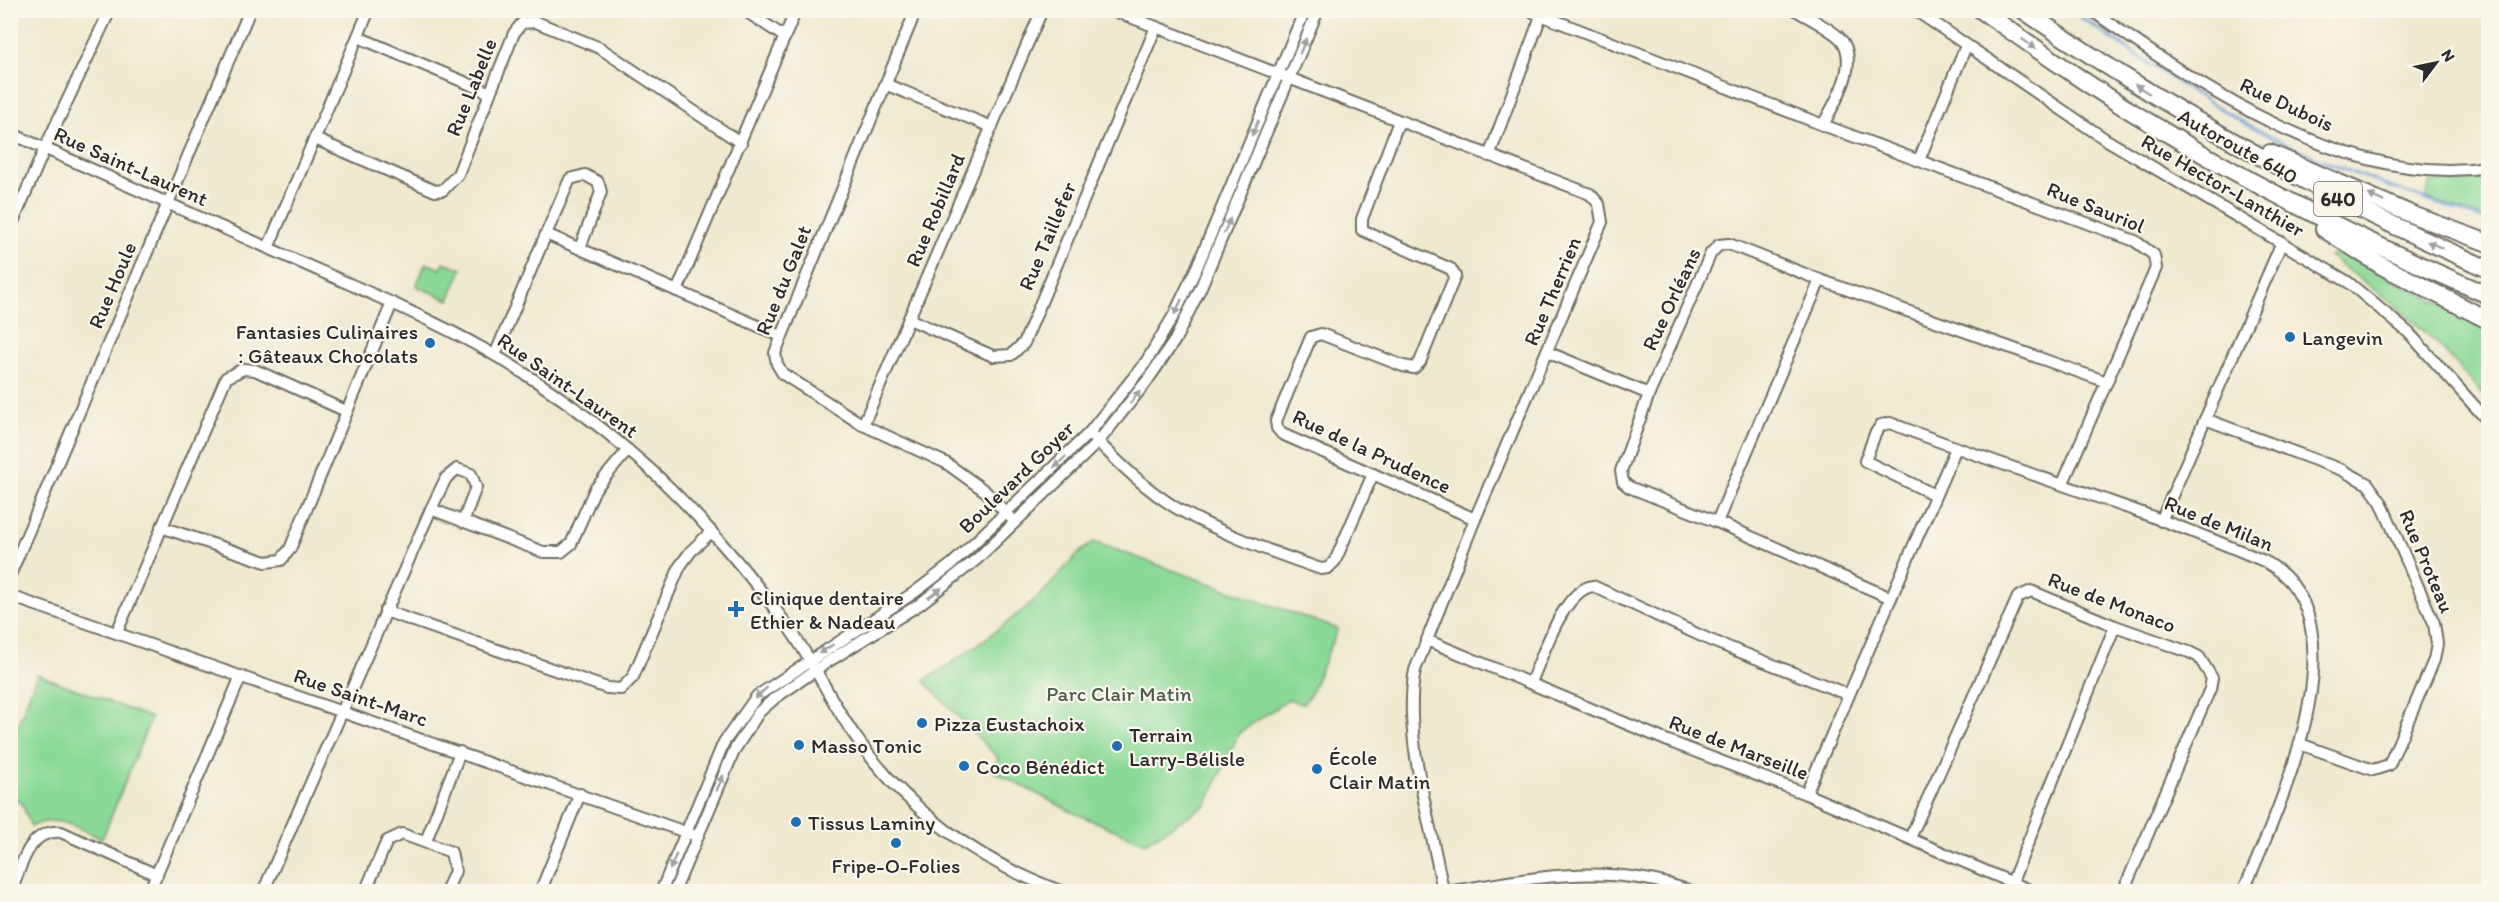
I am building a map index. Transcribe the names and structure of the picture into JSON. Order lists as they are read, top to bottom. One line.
{"streets":{"highway":["Autoroute 640","640"],"street":["Rue Labelle","Rue Dubois","Rue Saint-Laurent","Rue Hector-Lanthier","Rue Sauriol","Rue Robillard","Rue Taillefer","Rue du Galet","Rue Houle","Rue Therrien","Rue Orléans","Rue de la Prudence","Boulevard Goyer","Rue de Milan","Rue Proteau","Rue de Monaco","Rue Saint-Marc","Rue de Marseille"]},"crossings":[["Rue Saint-Laurent","Rue Houle"],["Rue Saint-Laurent","Boulevard Goyer"],["Rue Sauriol","Rue Orléans"],["Rue Sauriol","Rue de Milan"],["Rue Robillard","Rue Taillefer"],["Rue Robillard","Rue du Galet"],["Rue Taillefer","Rue Therrien"],["Rue du Galet","Boulevard Goyer"],["Rue Therrien","Rue de la Prudence"],["Rue Therrien","Boulevard Goyer"],["Rue Therrien","Rue de Marseille"],["Boulevard Goyer","Rue Saint-Marc"],["Rue de Milan","Rue Proteau"],["Rue de Monaco","Rue de Marseille"]],"parks":["Parc Clair Matin"],"places":{"other":["Langevin","Fantasies Culinaires : Gâteaux Chocolats","Pizza Eustachoix","Masso Tonic","Terrain Larry-Bélisle","Coco Bénédict","École Clair Matin","Tissus Laminy","Fripe-O-Folies"],"health":["Clinique dentaire Ethier & Nadeau"]},"north":"top right"}
